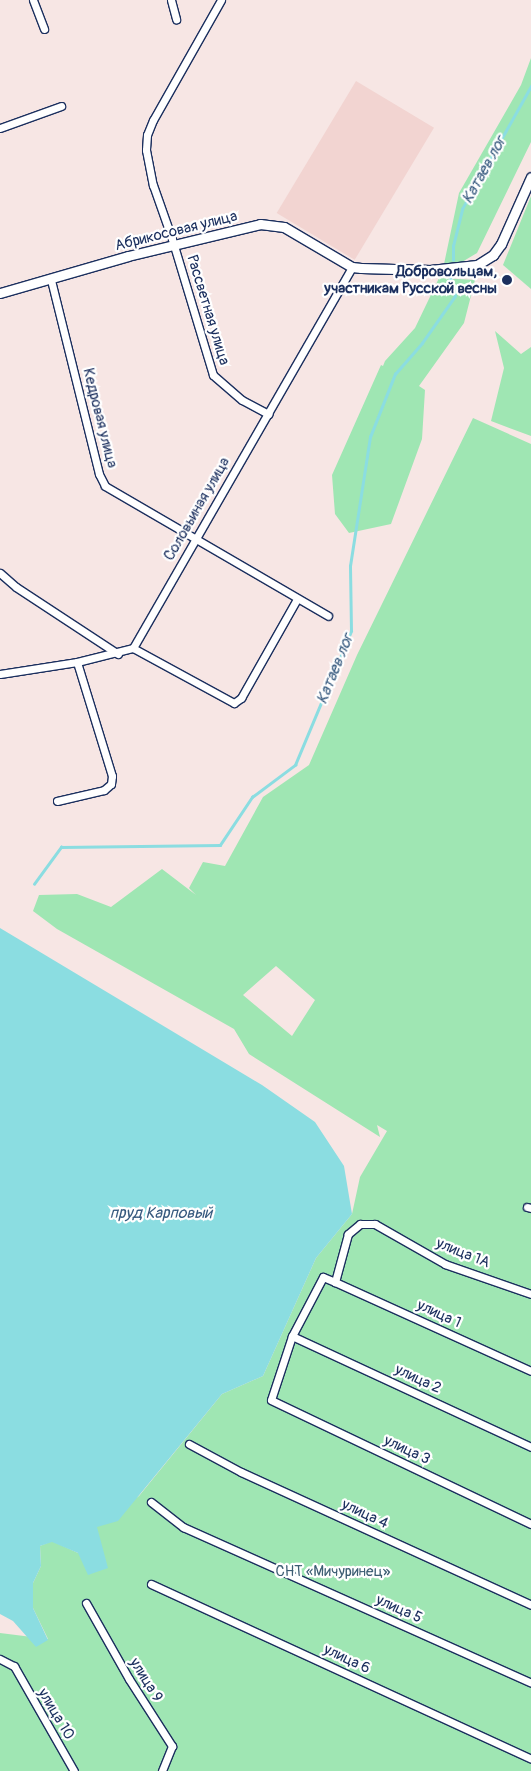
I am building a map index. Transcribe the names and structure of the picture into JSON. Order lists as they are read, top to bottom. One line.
{"streets":{"street":["Абрикосовая улица","Рассветная улица","Кедровая улица","Соловьиная улица","улица 1А","улица 1","улица 2","улица 3","улица 4","улица 5","улица 6","улица 9","улица 10"]},"crossings":[["Абрикосовая улица","Рассветная улица"],["Абрикосовая улица","Кедровая улица"],["Абрикосовая улица","Соловьиная улица"],["Рассветная улица","Соловьиная улица"],["Кедровая улица","Соловьиная улица"],["улица 1А","улица 1"],["улица 2","улица 3"]],"water":["Катаев лог","пруд Карповый"],"parks":["СНТ «Мичуринец»"],"places":["Добровольцам, участникам Русской весны"]}
